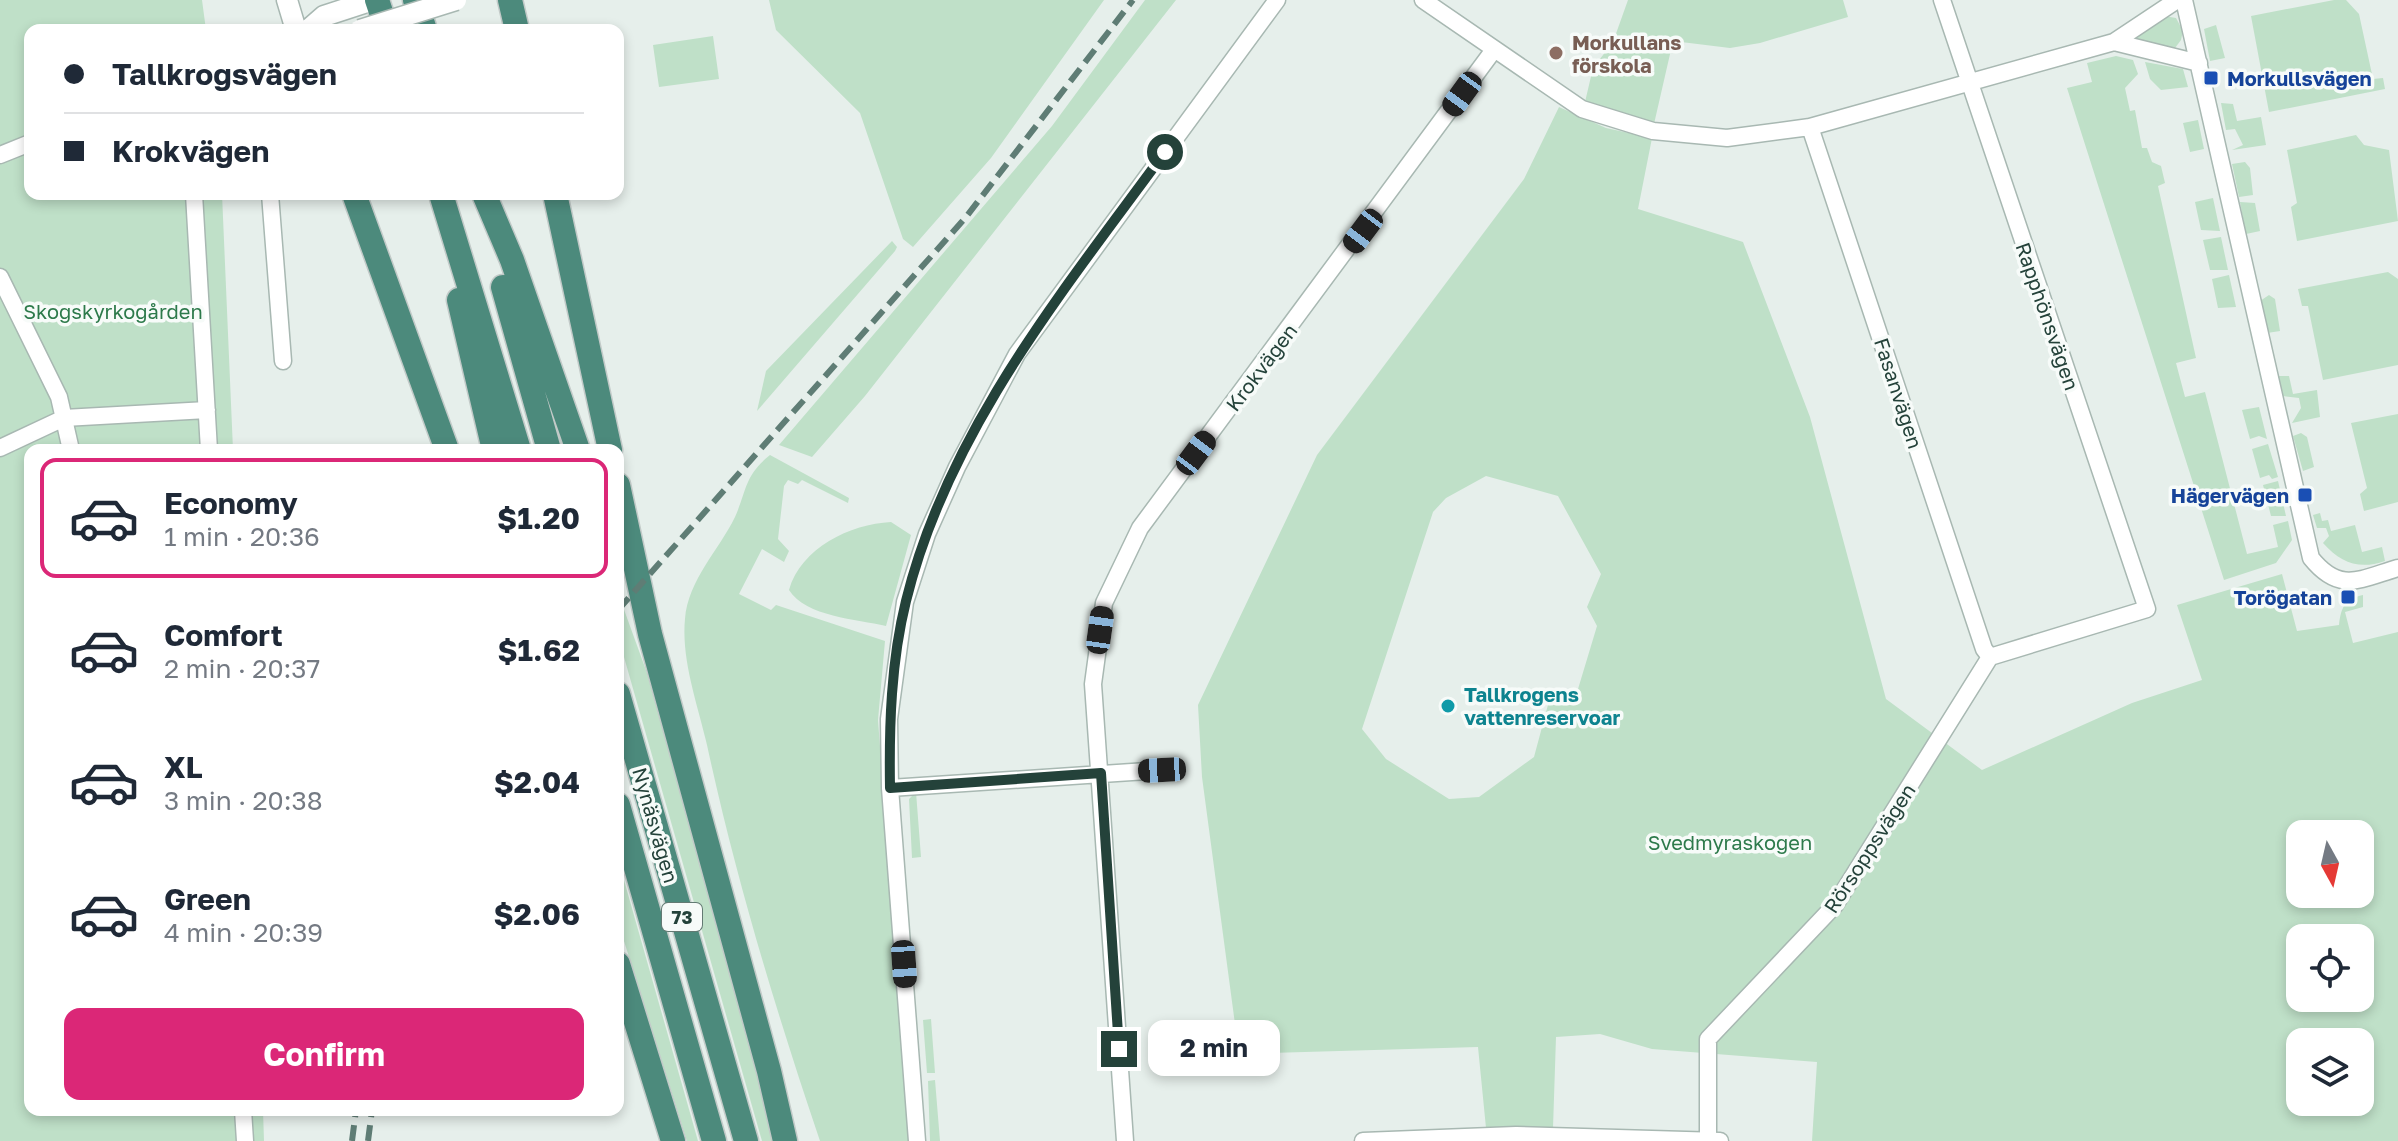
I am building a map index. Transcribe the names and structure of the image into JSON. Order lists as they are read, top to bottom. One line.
{"streets":{"highway":["Nynäsvägen","73"],"street":["Rapphönsvägen","Krokvägen","Fasanvägen","Rörsoppsvägen"]},"crossings":[["Rapphönsvägen","Fasanvägen"],["Rapphönsvägen","Rörsoppsvägen"],["Fasanvägen","Rörsoppsvägen"]],"parks":["Skogskyrkogården","Svedmyraskogen"],"places":{"other":["Morkullans förskola","Tallkrogens vattenreservoar"],"transit":["Morkullsvägen","Hägervägen","Torögatan"]},"north":"bottom","page":{"banner":["Tallkrogsvägen","Krokvägen"],"list":[{"name":"Economy","note":"1 min · 20:36","value":"$1.20"},{"name":"Comfort","note":"2 min · 20:37","value":"$1.62"},{"name":"XL","note":"3 min · 20:38","value":"$2.04"},{"name":"Green","note":"4 min · 20:39","value":"$2.06"}],"buttons":"Confirm","bubble":"2 min"}}
